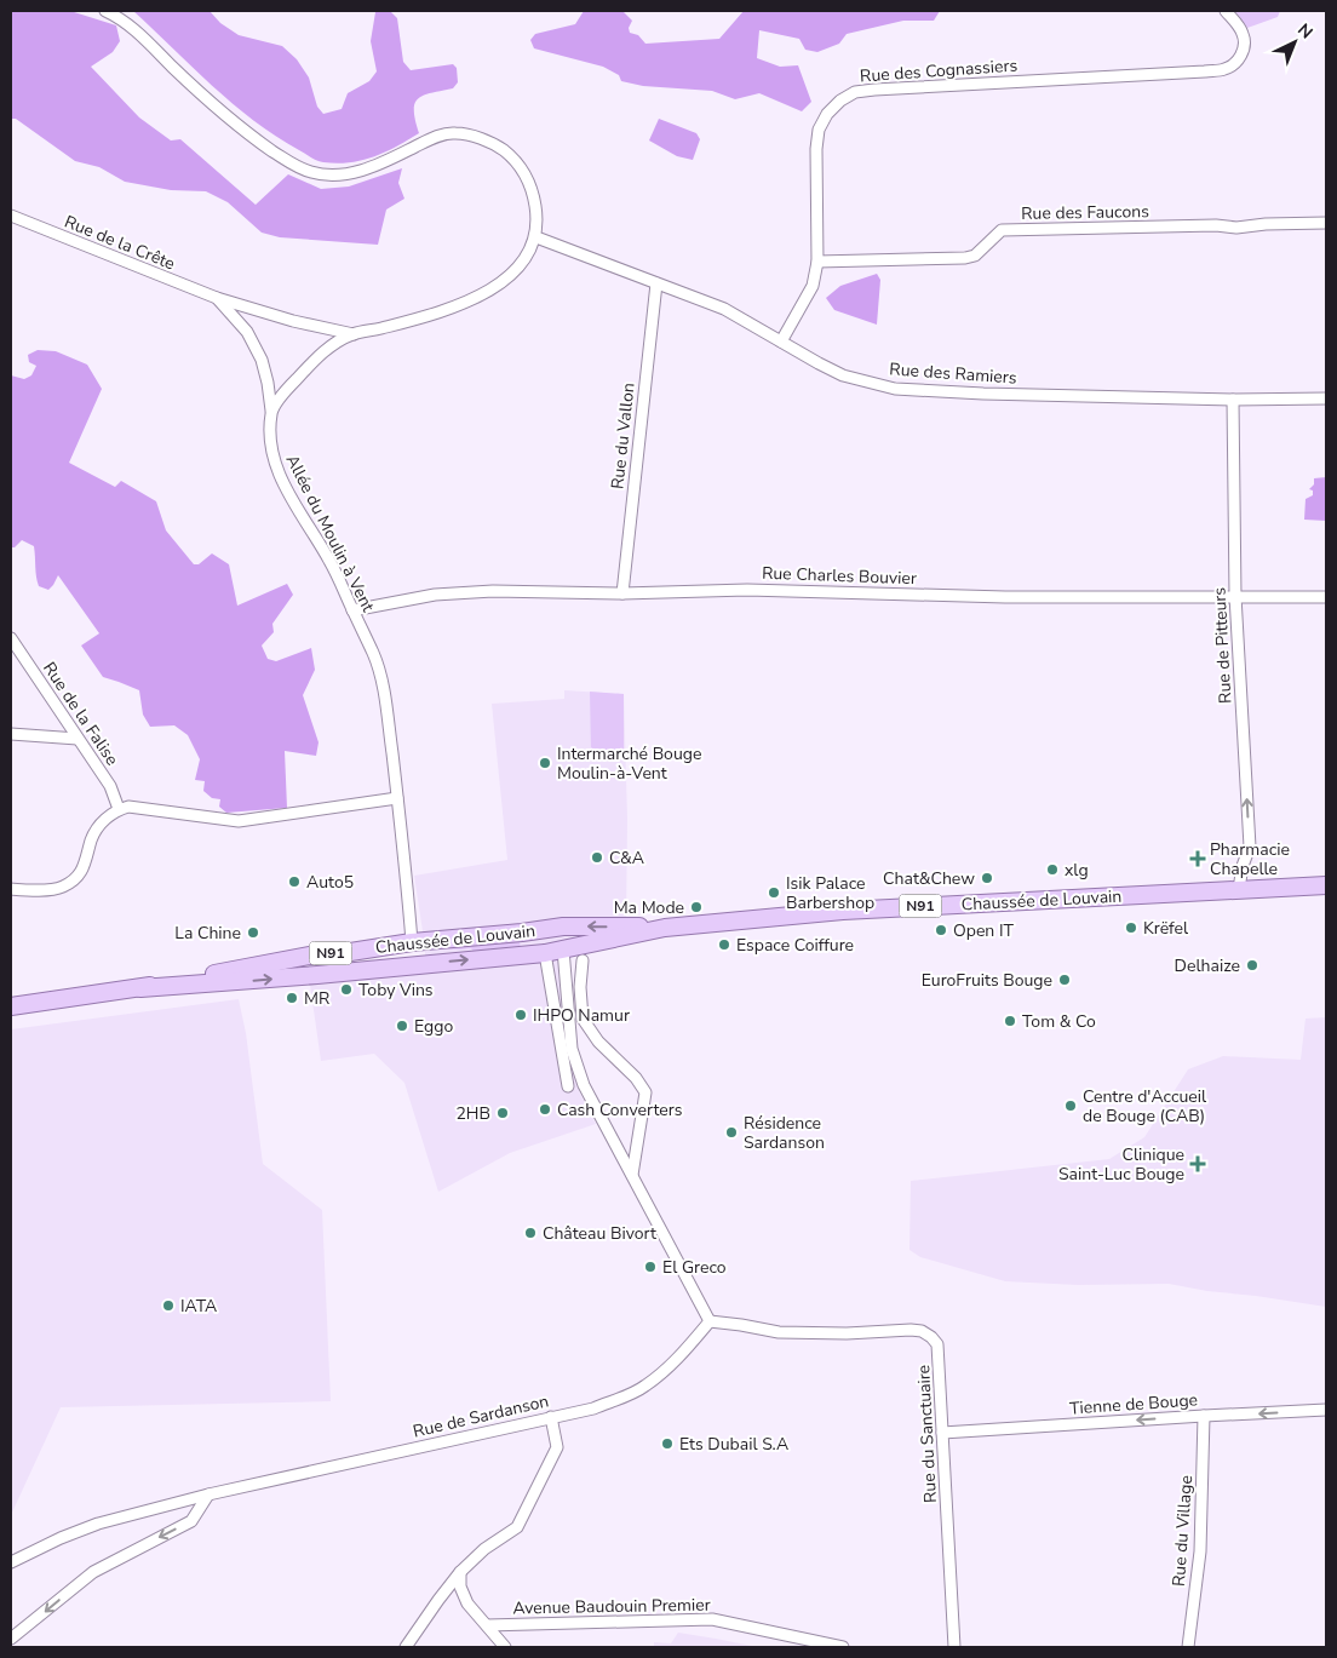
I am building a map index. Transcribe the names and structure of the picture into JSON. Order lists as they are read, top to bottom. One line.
{"streets":{"main road":["Chaussée de Louvain","N91"],"street":["Rue des Cognassiers","Rue des Faucons","Rue de la Crête","Rue des Ramiers","Rue du Vallon","Allée du Moulin à Vent","Rue Charles Bouvier","Rue de Pitteurs","Rue de la Falise","Tienne de Bouge","Rue de Sardanson","Rue du Sanctuaire","Rue du Village","Avenue Baudouin Premier"]},"crossings":[["Rue des Cognassiers","Rue des Faucons"],["Rue des Cognassiers","Rue des Ramiers"],["Rue de la Crête","Allée du Moulin à Vent"],["Rue des Ramiers","Rue du Vallon"],["Rue des Ramiers","Rue de Pitteurs"],["Rue du Vallon","Rue Charles Bouvier"],["Allée du Moulin à Vent","Rue Charles Bouvier"],["Allée du Moulin à Vent","Chaussée de Louvain"],["Rue Charles Bouvier","Rue de Pitteurs"],["Rue de Pitteurs","Chaussée de Louvain"],["Tienne de Bouge","Rue du Sanctuaire"],["Tienne de Bouge","Rue du Village"],["Rue de Sardanson","Rue du Sanctuaire"]],"one_way":["Rue de Pitteurs","Tienne de Bouge"],"places":{"other":["Intermarché Bouge Moulin-à-Vent","C&A","xlg","Chat&Chew","Auto5","Isik Palace Barbershop","Ma Mode","Krëfel","Open IT","La Chine","Espace Coiffure","Delhaize","EuroFruits Bouge","Toby Vins","MR","IHPO Namur","Tom & Co","Eggo","Centre d'Accueil de Bouge (CAB)","Cash Converters","2HB","Résidence Sardanson","Château Bivort","El Greco","IATA","Ets Dubail S.A"],"health":["Pharmacie Chapelle","Clinique Saint-Luc Bouge"]},"north":"top right"}
